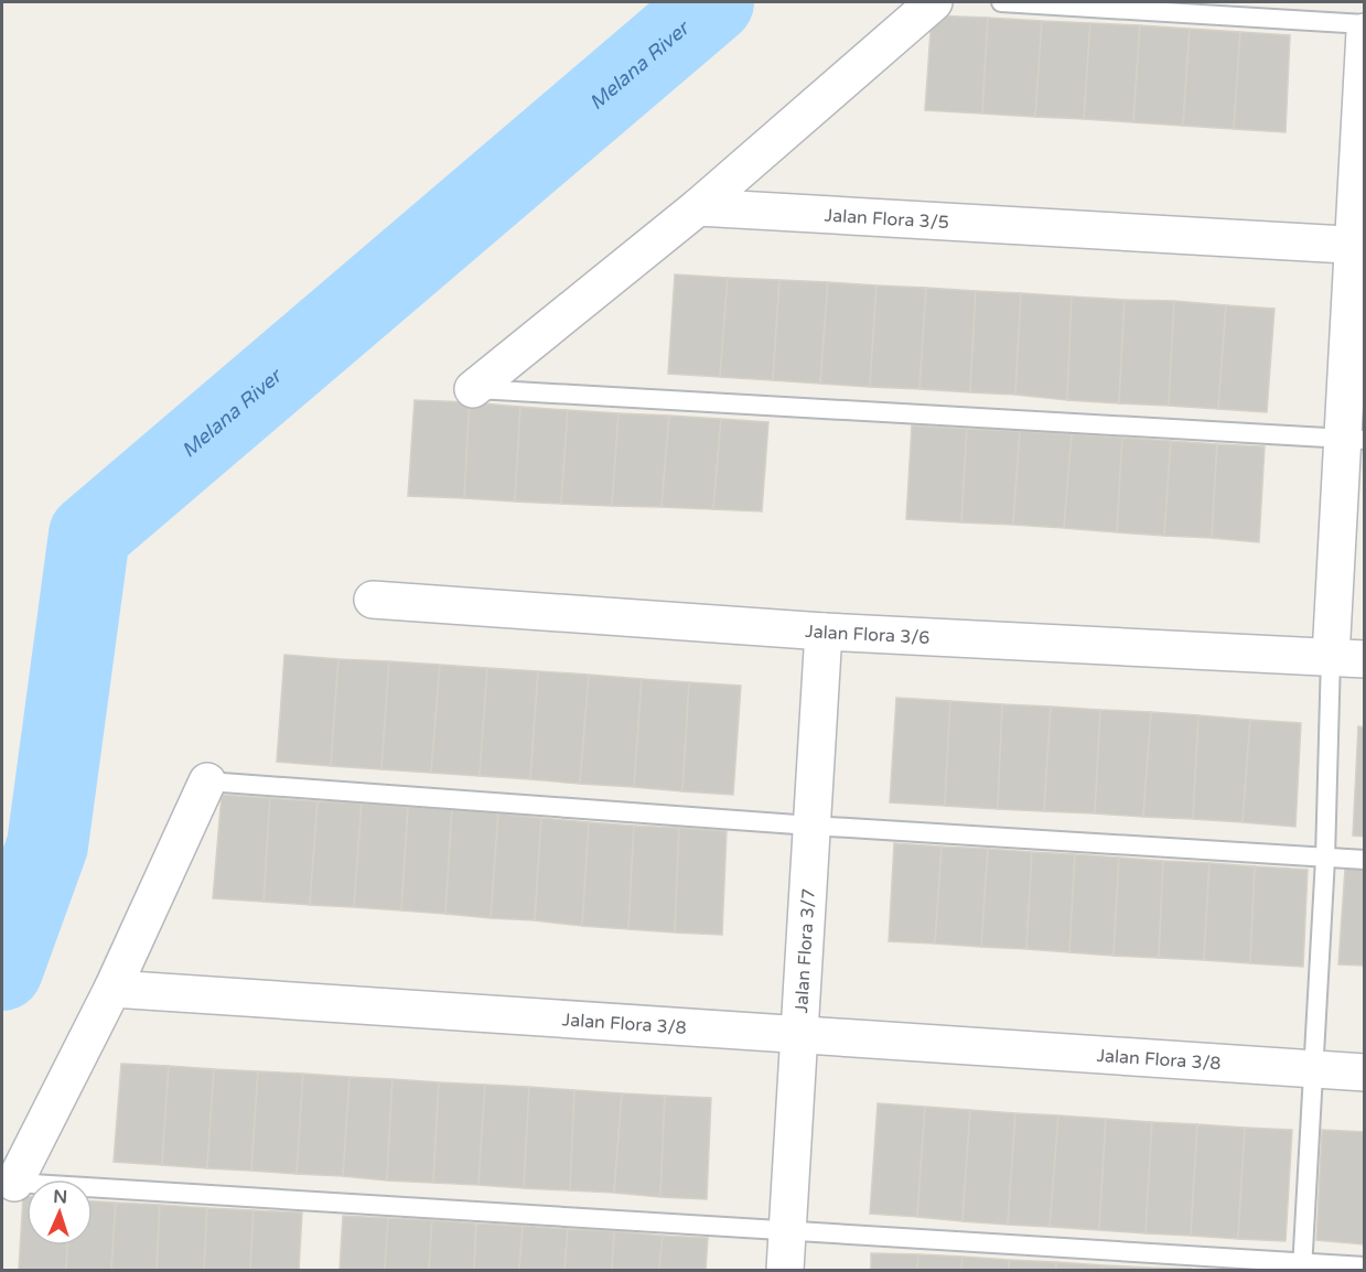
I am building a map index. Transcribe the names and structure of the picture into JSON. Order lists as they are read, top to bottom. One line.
{"streets":{"street":["Jalan Flora 3/5","Jalan Flora 3/6","Jalan Flora 3/7","Jalan Flora 3/8"]},"crossings":[["Jalan Flora 3/6","Jalan Flora 3/7"],["Jalan Flora 3/7","Jalan Flora 3/8"]],"water":["Melana River"],"north":"top"}
